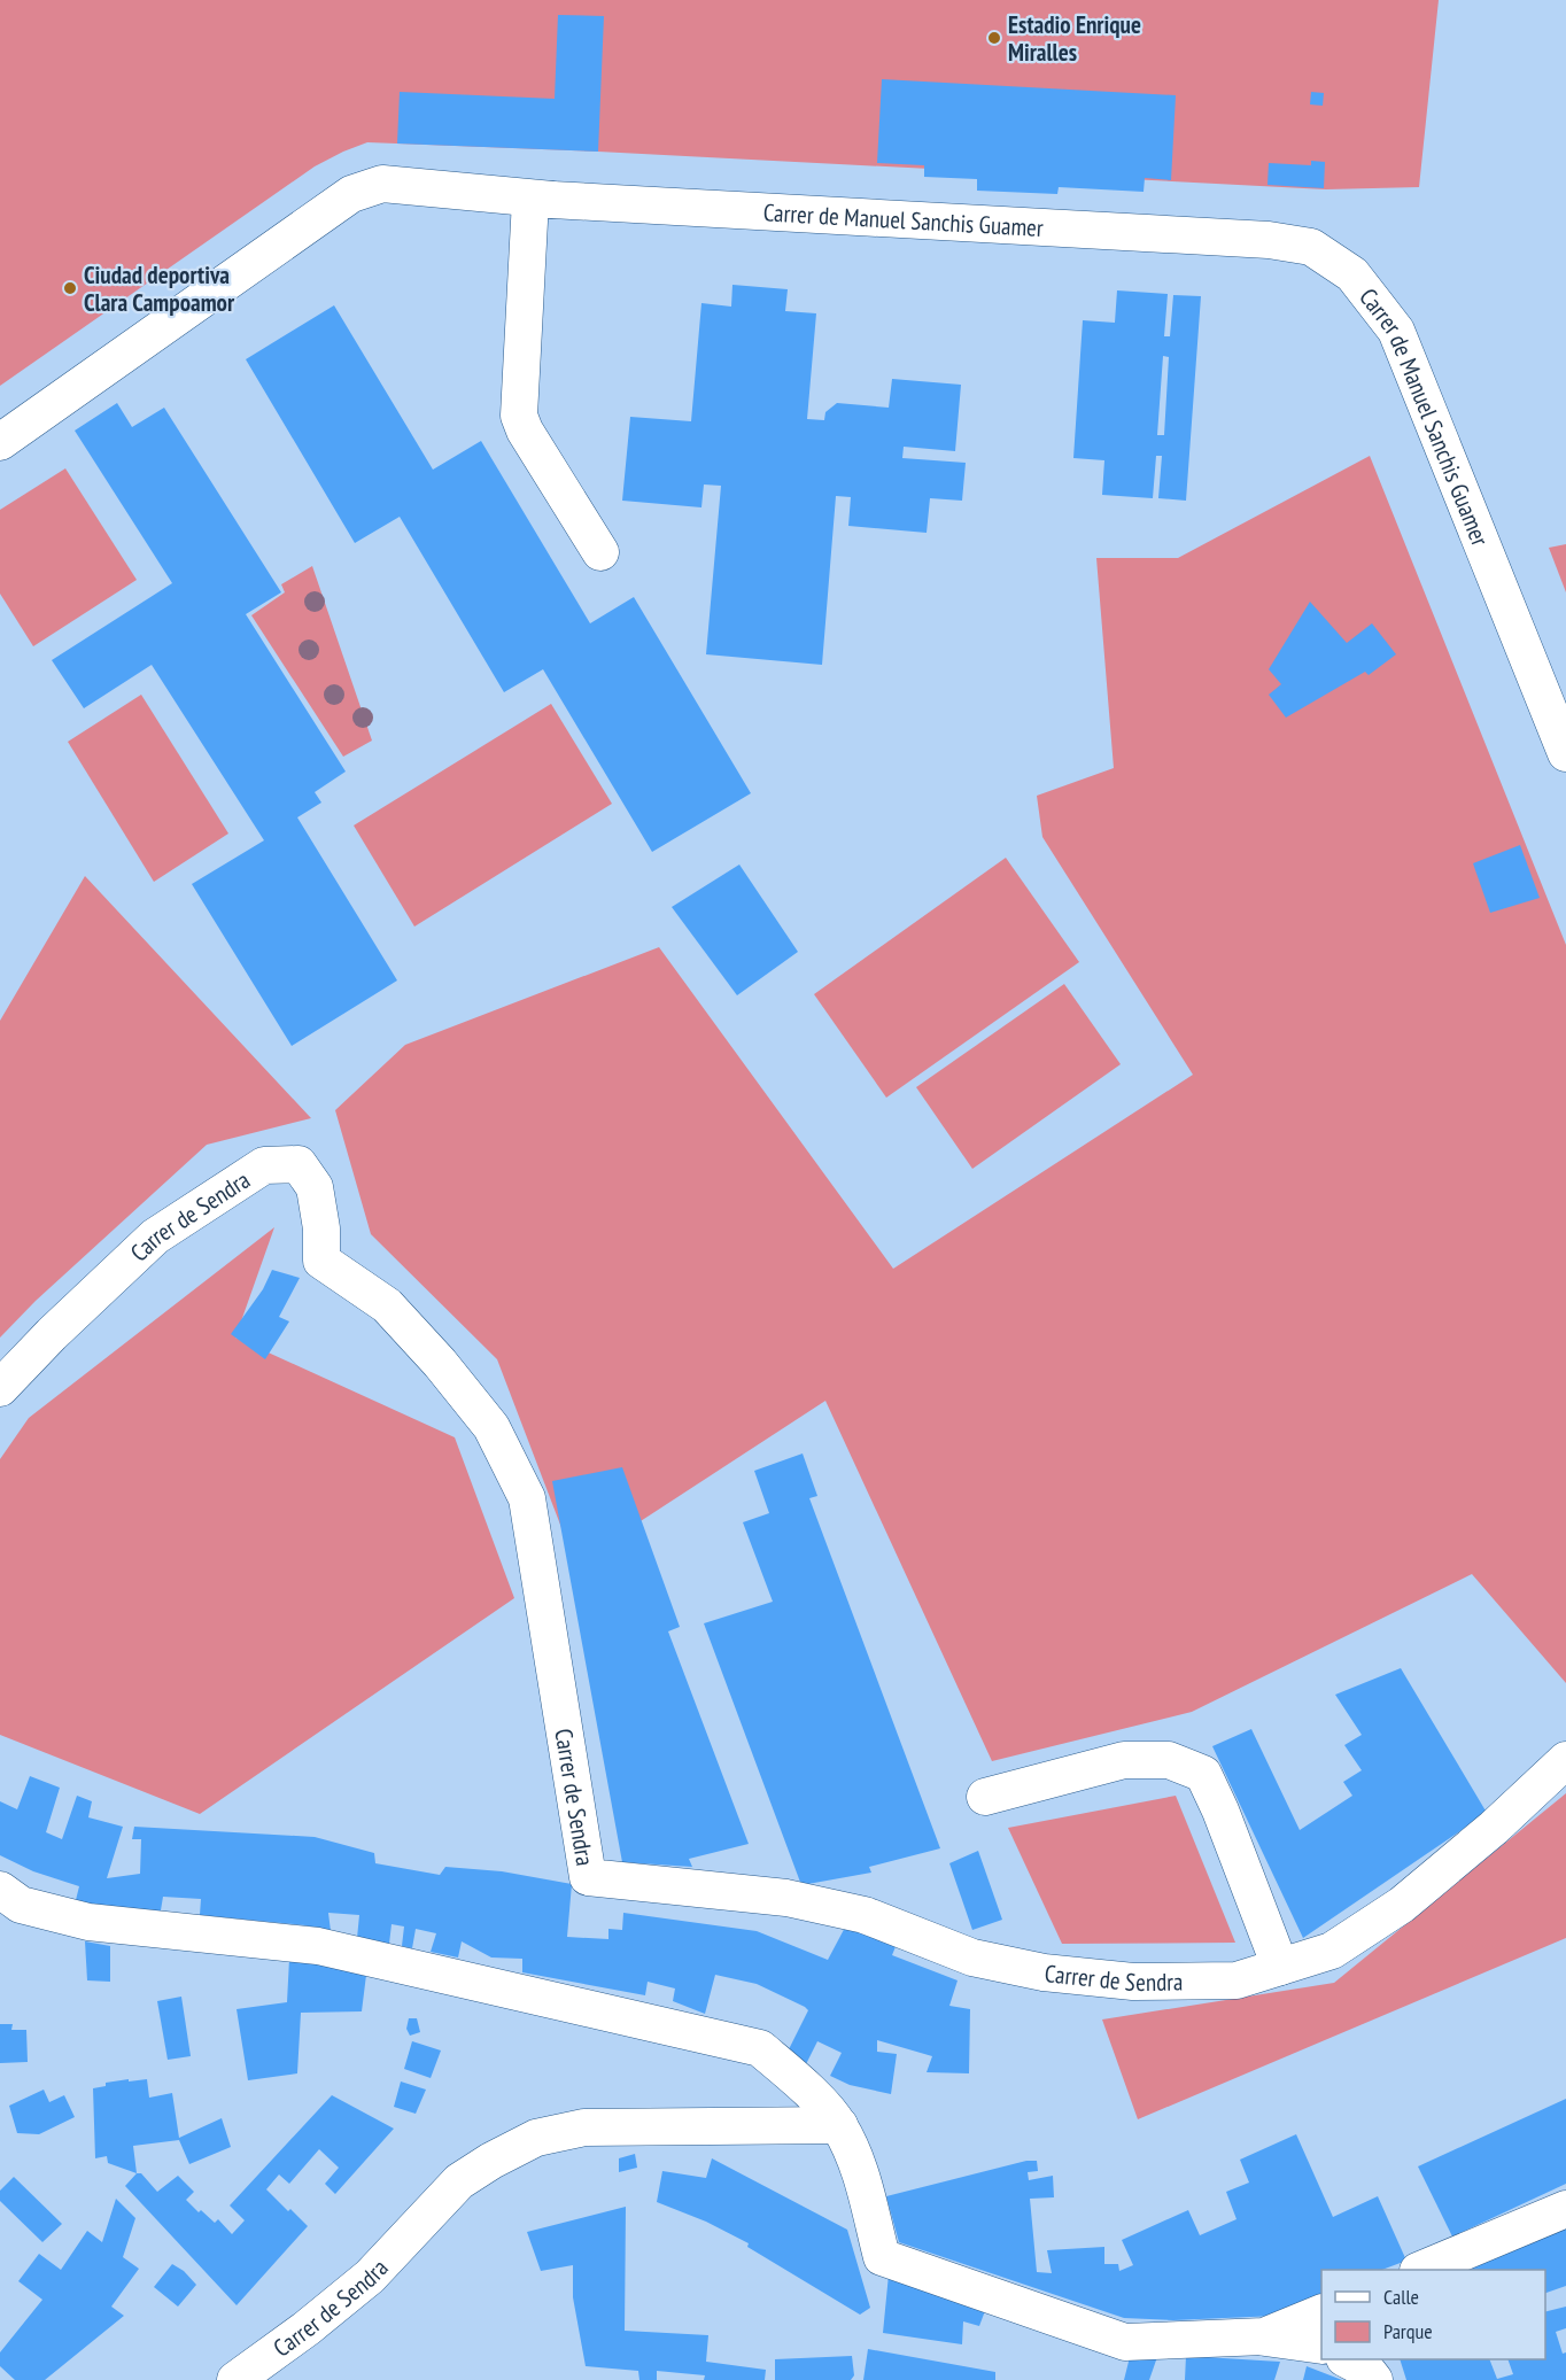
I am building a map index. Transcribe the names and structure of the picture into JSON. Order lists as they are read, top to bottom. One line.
{"streets":{"street":["Carrer de Manuel Sanchis Guamer","Carrer de Sendra"]},"places":["Estadio Enrique Miralles","Ciudad deportiva Clara Campoamor"],"legend":["Calle","Parque"]}
